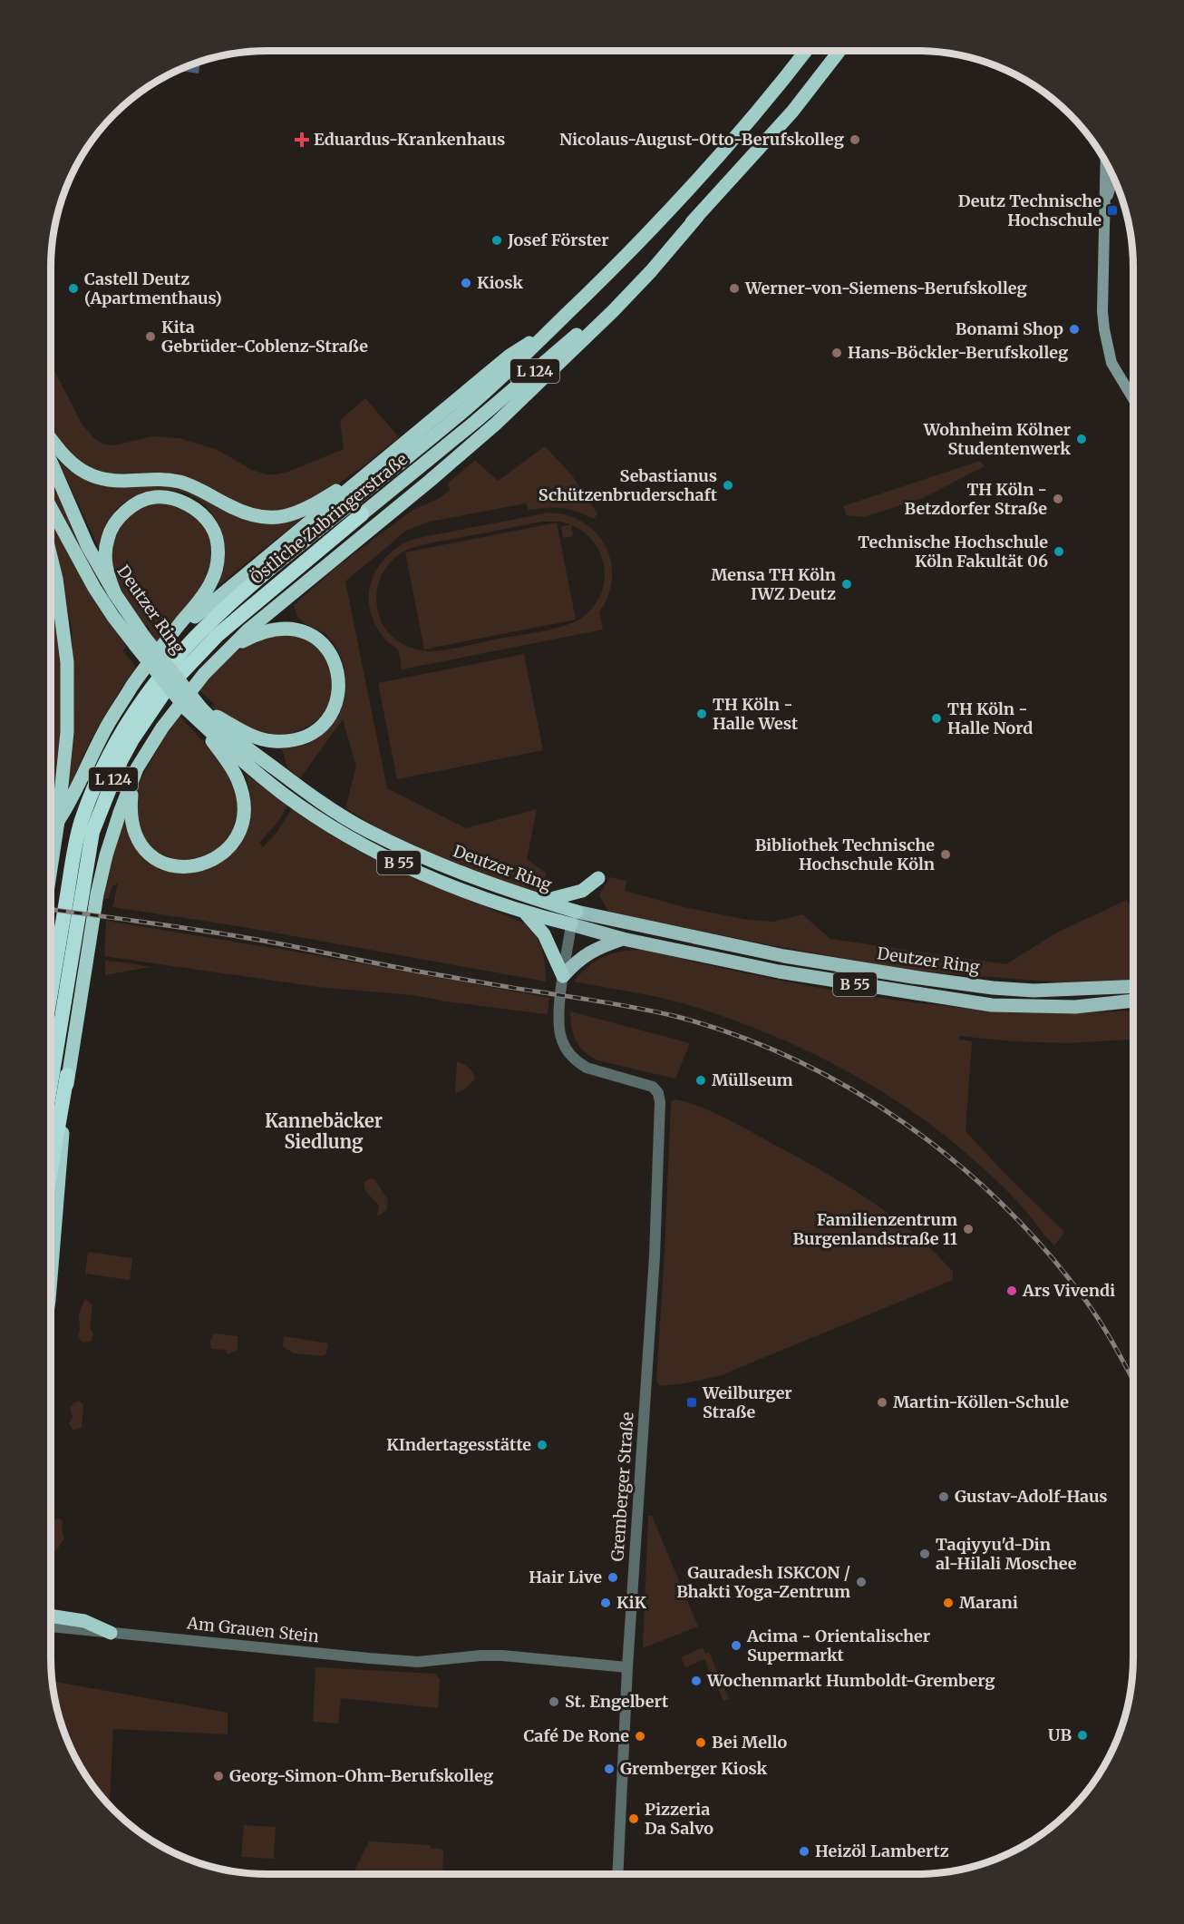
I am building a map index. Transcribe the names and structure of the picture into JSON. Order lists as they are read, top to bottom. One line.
{"streets":{"highway":["L 124","Östliche Zubringerstraße","Deutzer Ring","B 55"],"street":["Gremberger Straße","Am Grauen Stein"]},"crossings":[["L 124","Östliche Zubringerstraße"],["Gremberger Straße","Am Grauen Stein"]],"districts":["Kannebäcker Siedlung"],"places":{"health":["Eduardus-Krankenhaus"],"other":["Nicolaus-August-Otto-Berufskolleg","Josef Förster","Kiosk","Castell Deutz (Apartmenthaus)","Werner-von-Siemens-Berufskolleg","Bonami Shop","Kita Gebrüder-Coblenz-Straße","Hans-Böckler-Berufskolleg","Wohnheim Kölner Studentenwerk","Sebastianus Schützenbruderschaft","TH Köln - Betzdorfer Straße","Technische Hochschule Köln Fakultät 06","Mensa TH Köln IWZ Deutz","TH Köln - Halle West","TH Köln - Halle Nord","Bibliothek Technische Hochschule Köln","Müllseum","Familienzentrum Burgenlandstraße 11","Ars Vivendi","Martin-Köllen-Schule","KIndertagesstätte","Gustav-Adolf-Haus","Taqiyyu'd-Din al-Hilali Moschee","Hair Live","Gauradesh ISKCON / Bhakti Yoga-Zentrum","KiK","Marani","Acima - Orientalischer Supermarkt","Wochenmarkt Humboldt-Gremberg","St. Engelbert","UB","Café De Rone","Bei Mello","Gremberger Kiosk","Georg-Simon-Ohm-Berufskolleg","Pizzeria Da Salvo","Heizöl Lambertz"],"transit":["Deutz Technische Hochschule","Weilburger Straße"]}}
